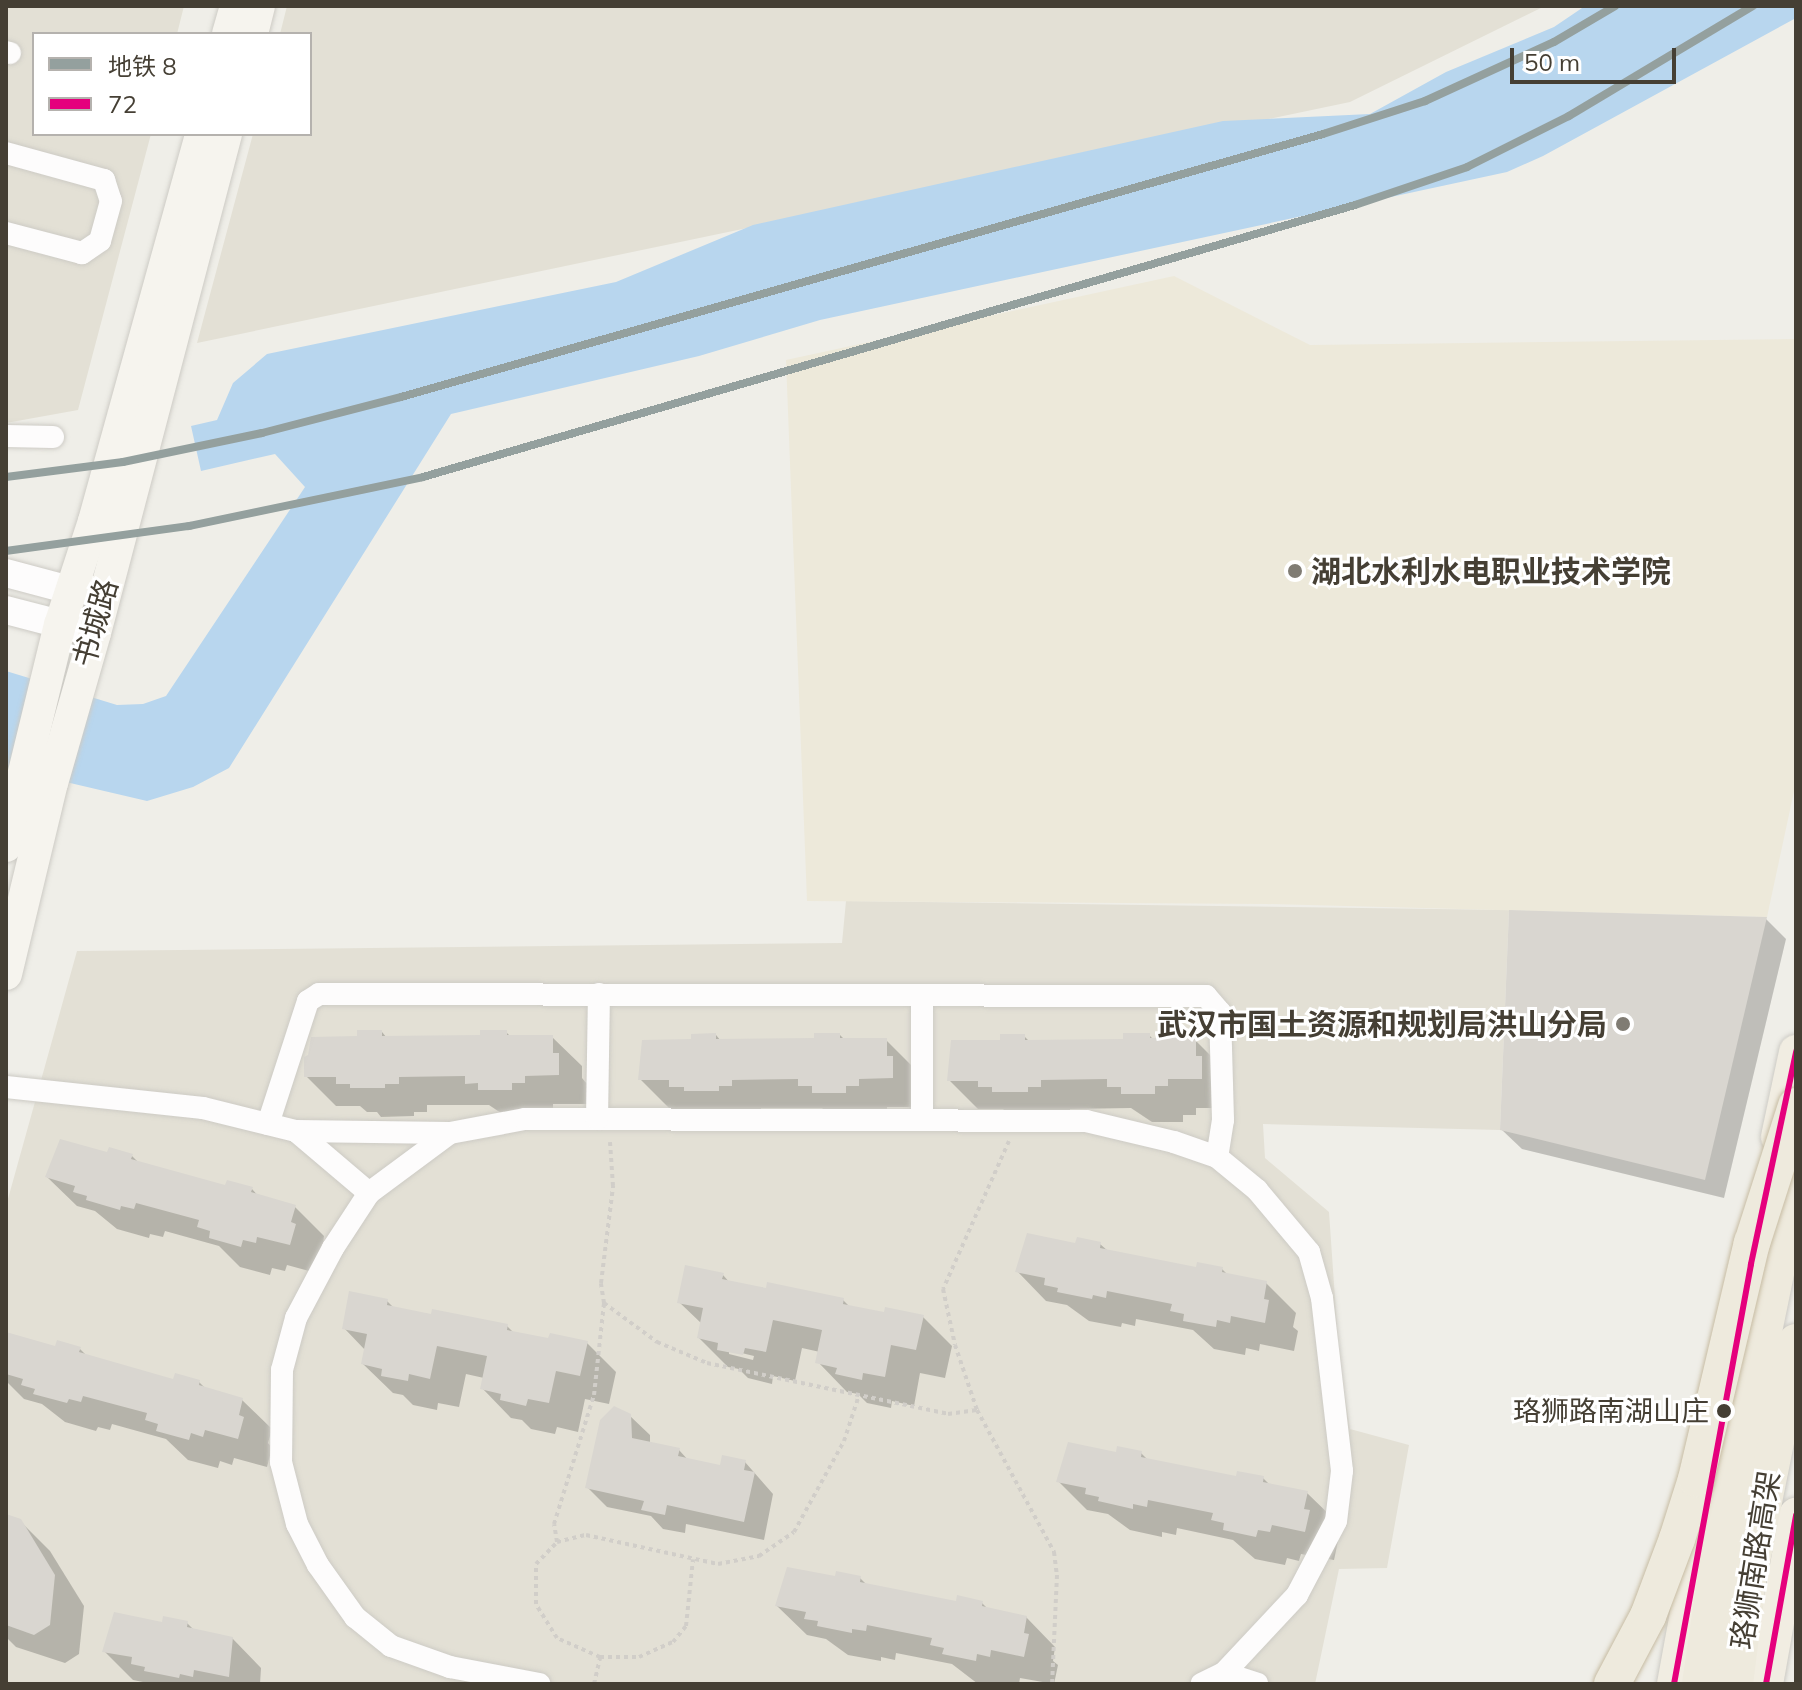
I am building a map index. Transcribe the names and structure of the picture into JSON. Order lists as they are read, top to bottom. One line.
{"streets":{"highway":["珞狮南路高架"],"main road":["书城路"]},"places":["湖北水利水电职业技术学院","武汉市国土资源和规划局洪山分局","珞狮路南湖山庄"],"lines":["metro line 8","transit line 72"],"legend":["地铁 8","72"],"scale_bar":"50 m"}
